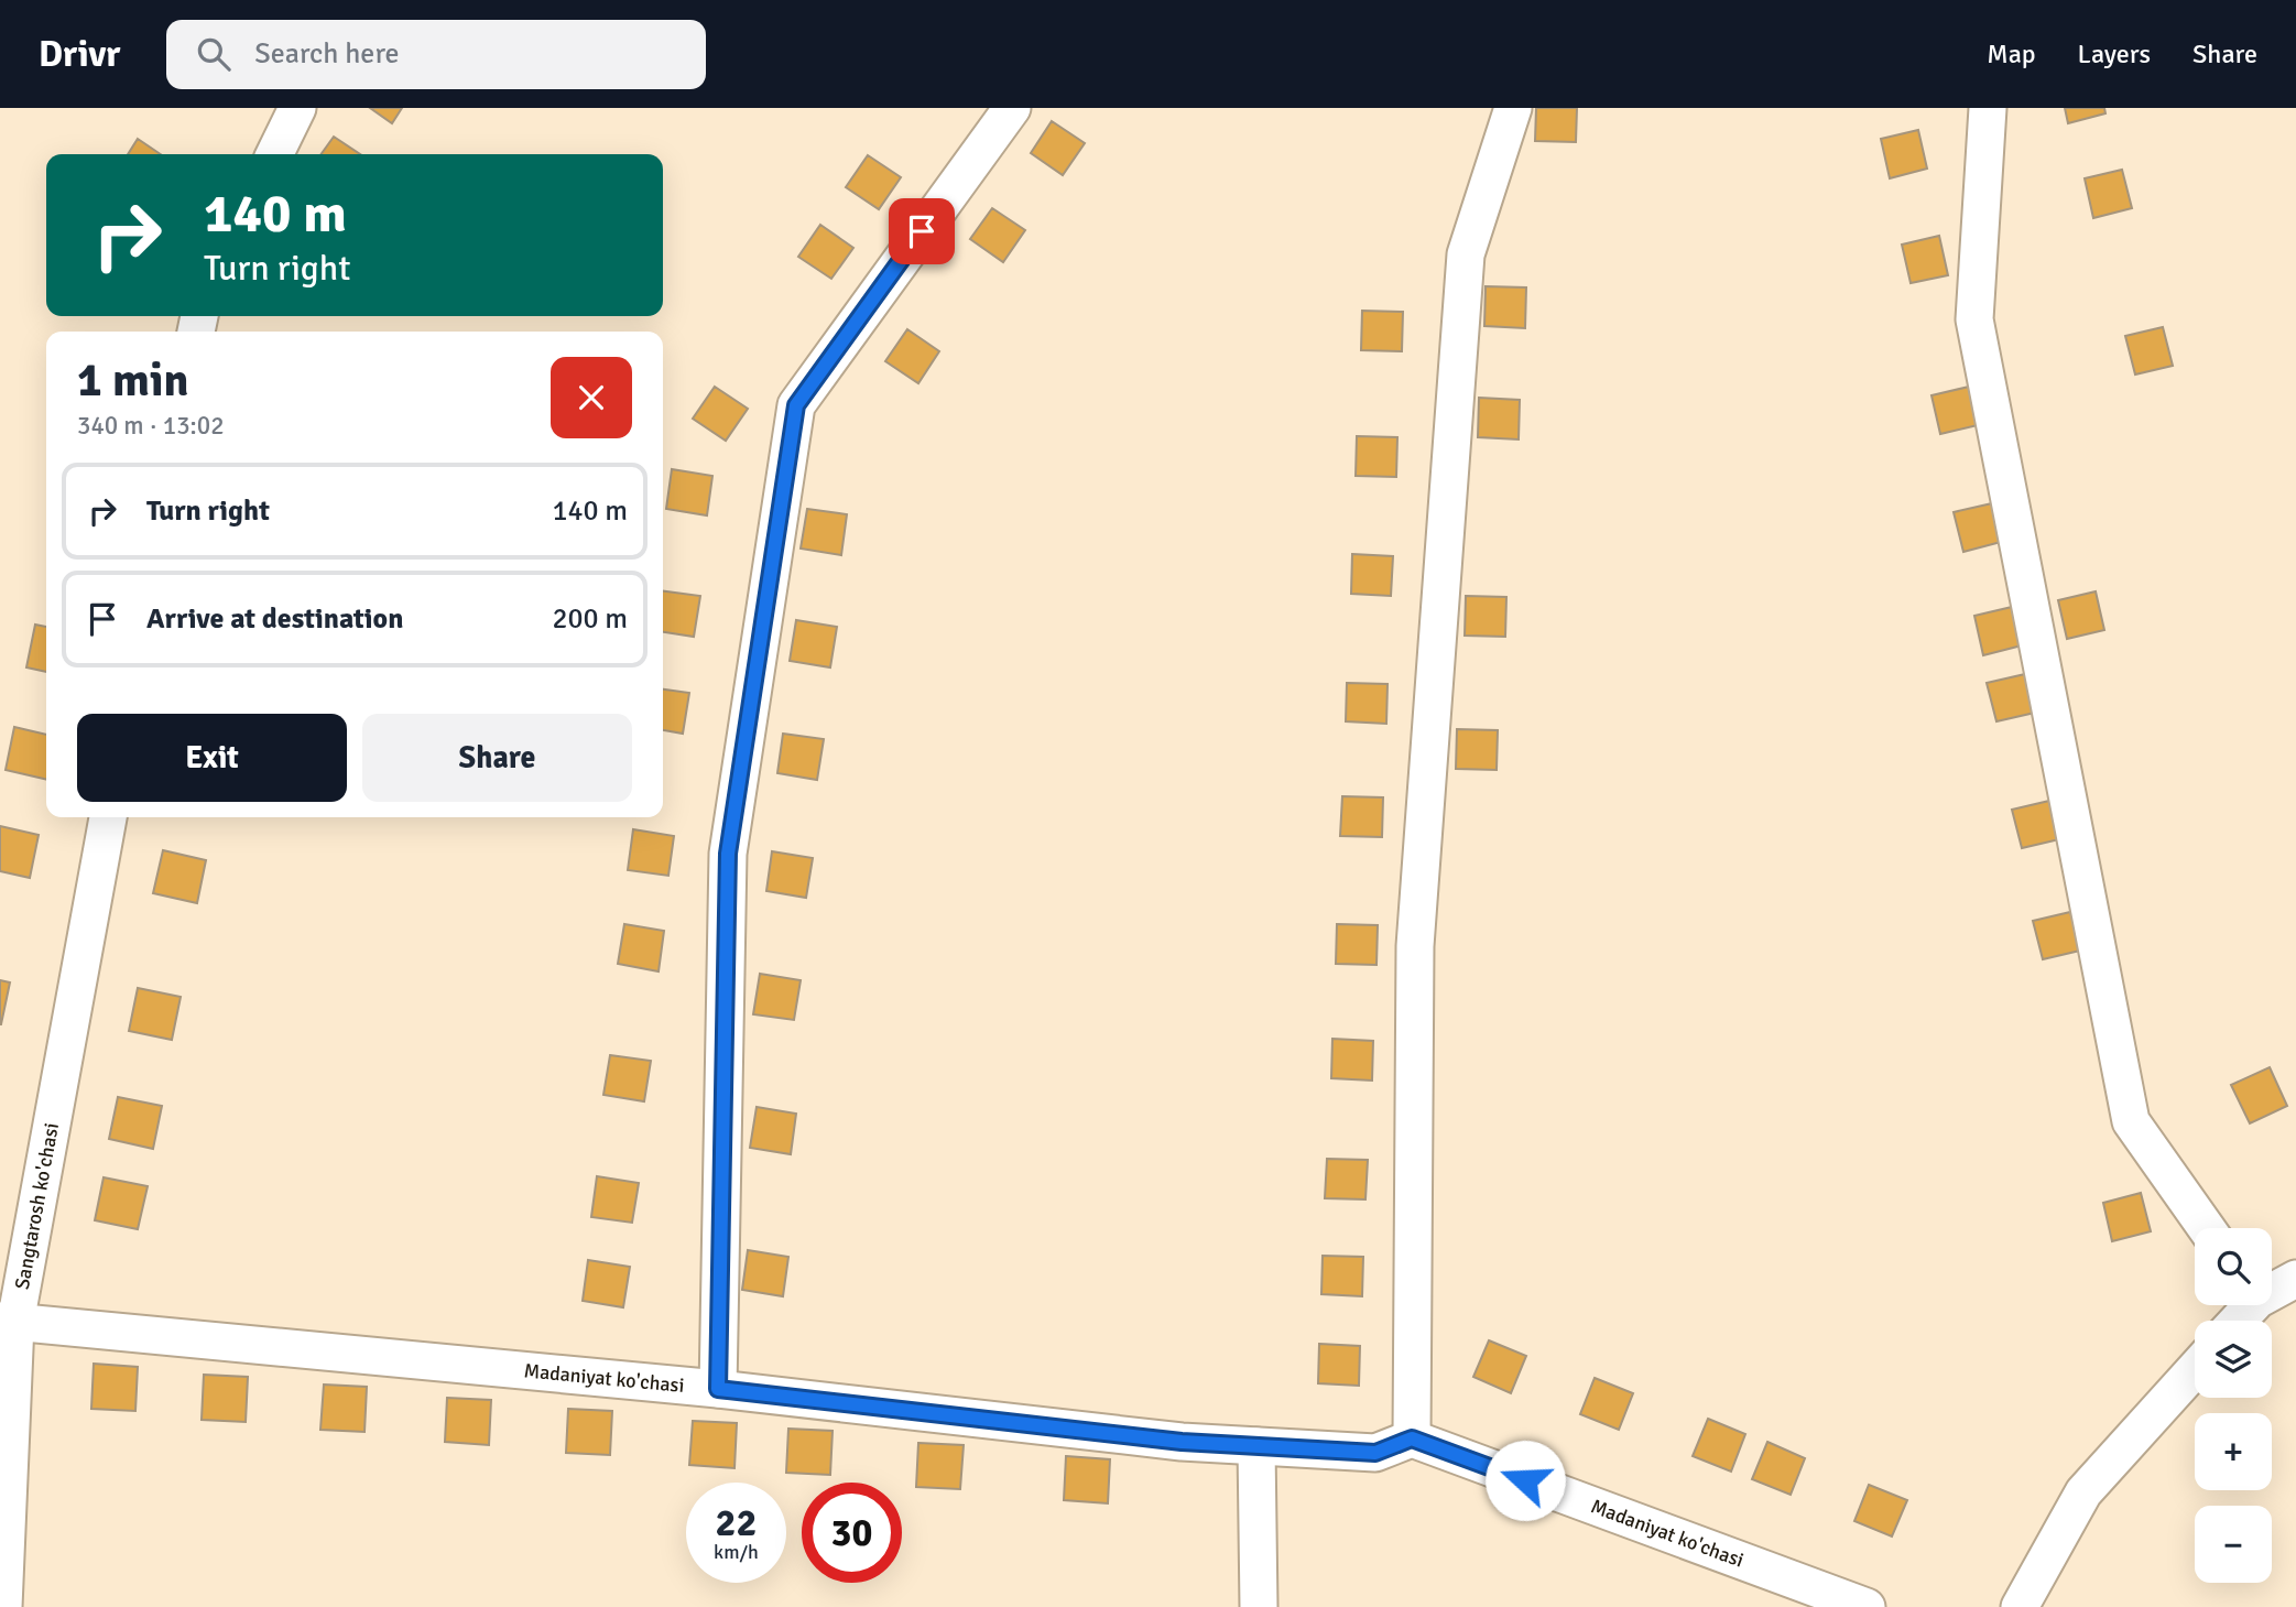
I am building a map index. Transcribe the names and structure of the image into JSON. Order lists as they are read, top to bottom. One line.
{"streets":{"street":["Sangtarosh ko'chasi","Madaniyat ko'chasi"]},"crossings":[["Sangtarosh ko'chasi","Madaniyat ko'chasi"]],"page":{"header":"Drivr","search":"Search here","nav":["Map","Layers","Share"],"turn":["140 m","Turn right"],"heading":["1 min","340 m · 13:02"],"list":[{"name":"Turn right","value":"140 m"},{"name":"Arrive at destination","value":"200 m"}],"buttons":["Exit","Share"],"map_buttons":["+","−"],"speed":"22 km/h","limit":"30"}}
